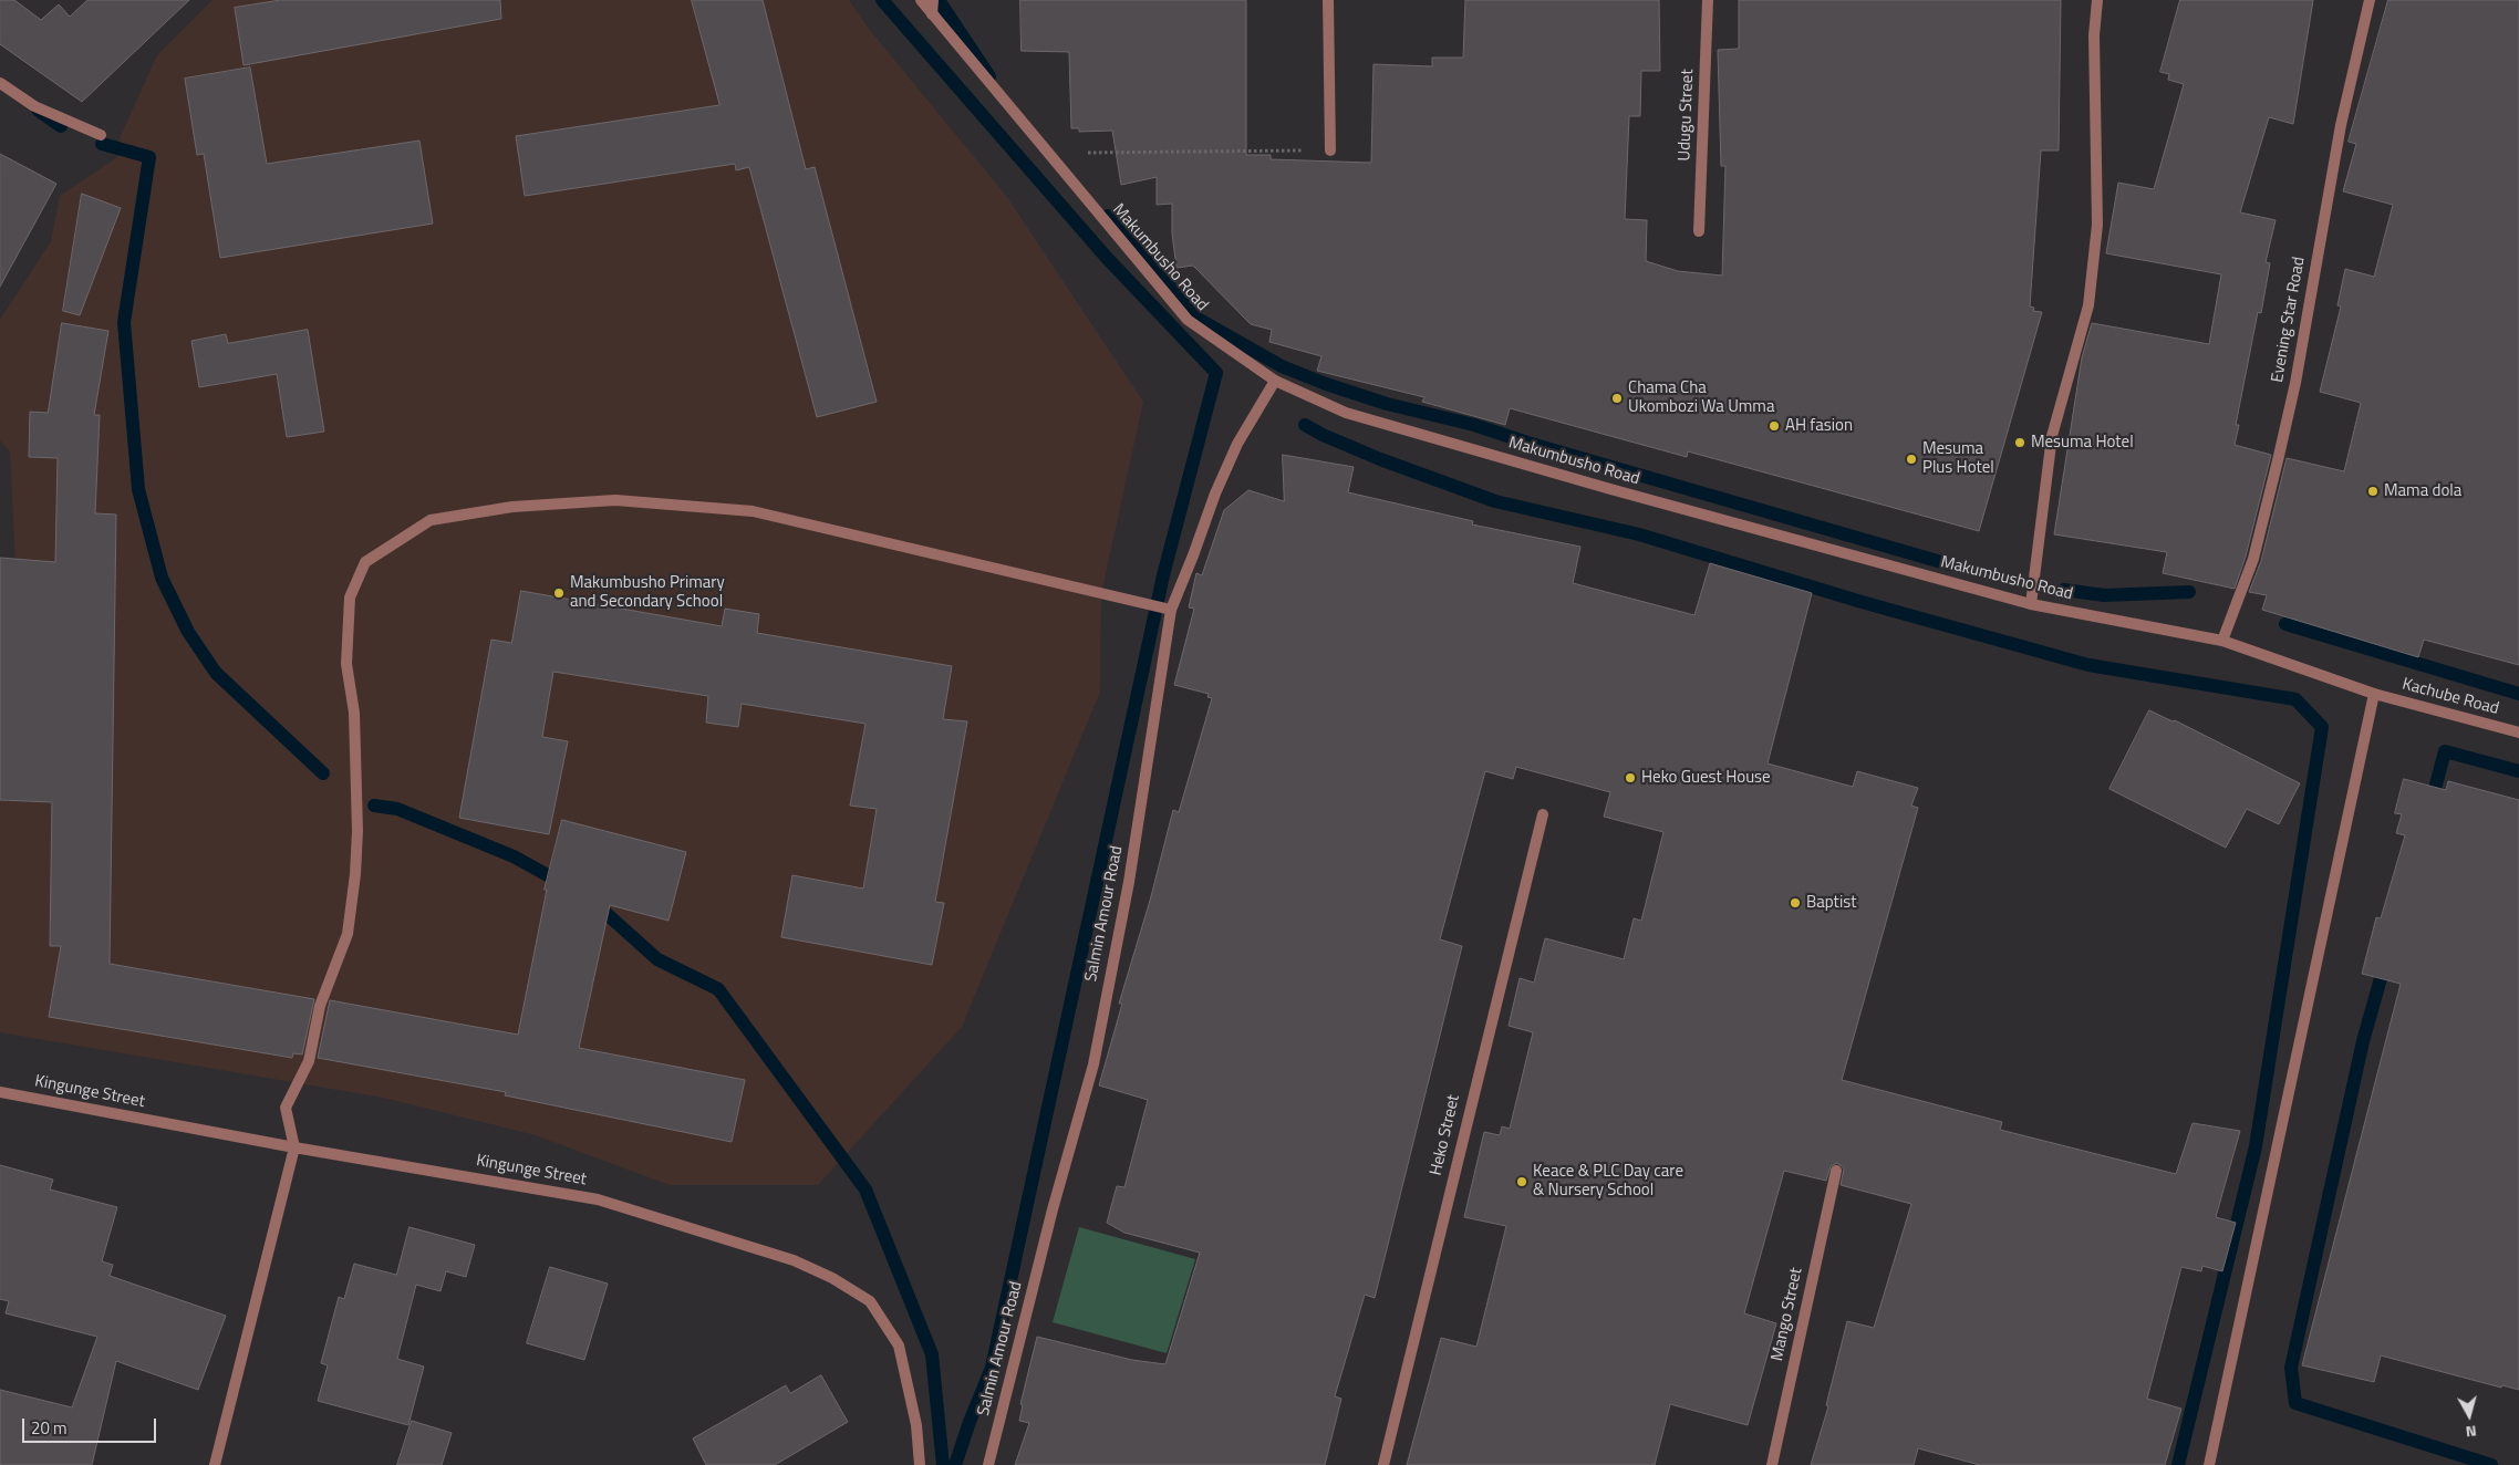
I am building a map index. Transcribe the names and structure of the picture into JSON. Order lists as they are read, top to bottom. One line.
{"streets":{"street":["Udugu Street","Makumbusho Road","Evening Star Road","Kachube Road","Salmin Amour Road","Kingunge Street","Heko Street","Mango Street"]},"crossings":[["Makumbusho Road","Evening Star Road"],["Makumbusho Road","Kachube Road"],["Makumbusho Road","Salmin Amour Road"]],"places":["Chama Cha Ukombozi Wa Umma","AH fasion","Mesuma Hotel","Mesuma Plus Hotel","Mama dola","Makumbusho Primary and Secondary School","Heko Guest House","Baptist","Keace & PLC Day care & Nursery School"],"scale_bar":"20 m","north":"bottom"}
